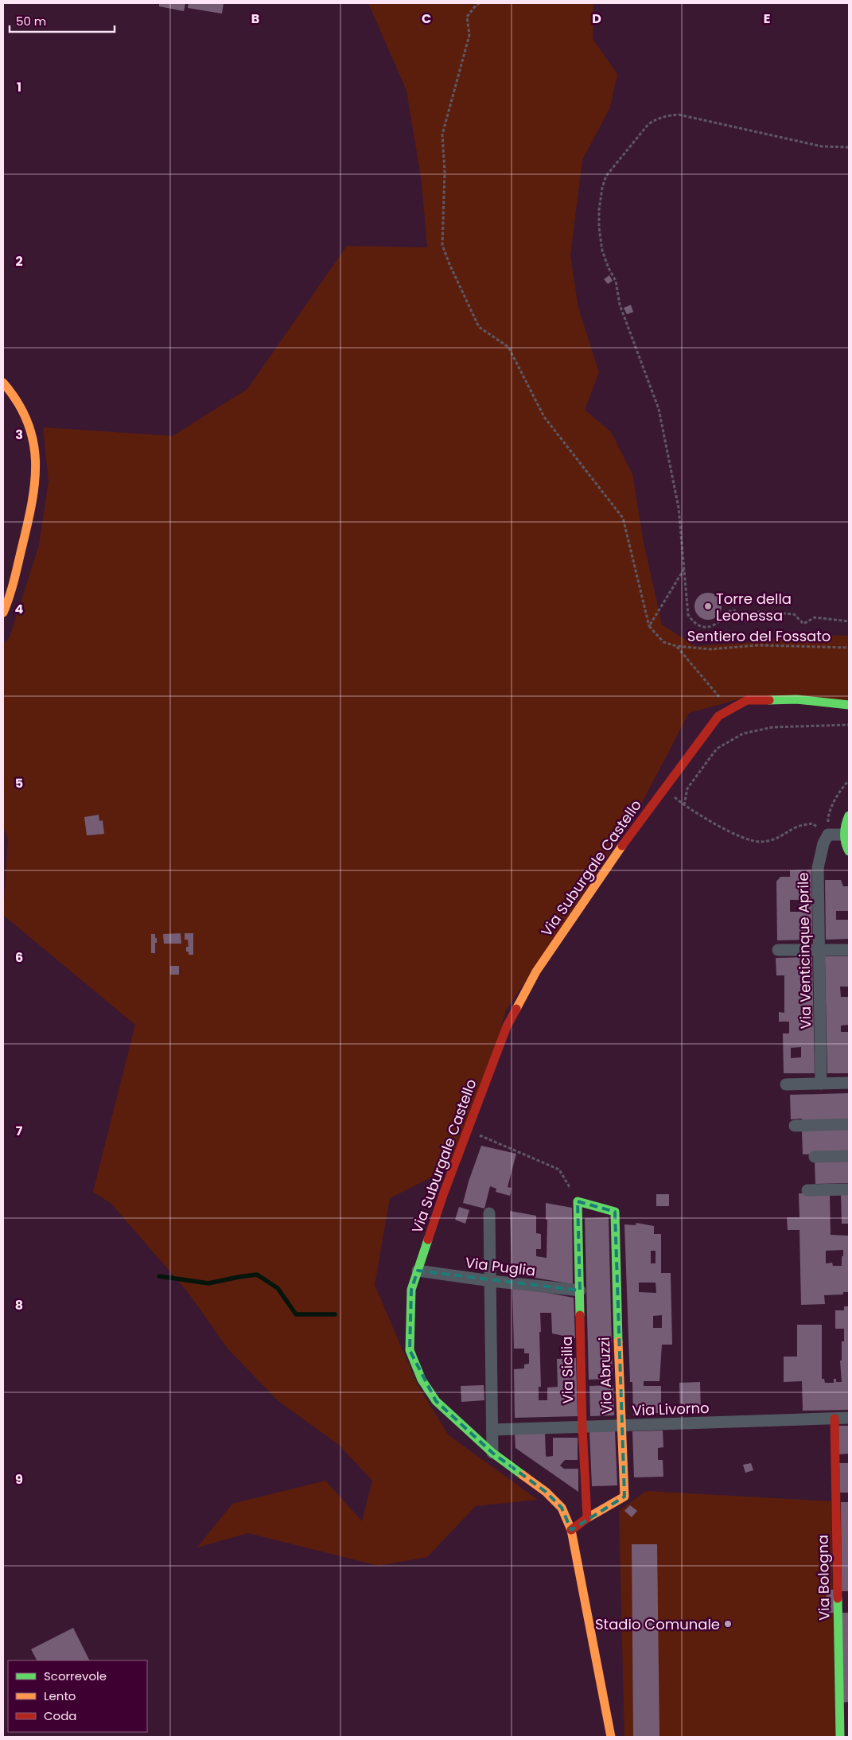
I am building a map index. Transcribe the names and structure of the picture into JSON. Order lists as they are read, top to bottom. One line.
{"streets":{"street":["Via Suburgale Castello","Via Venticinque Aprile","Via Puglia","Via Sicilia","Via Abruzzi","Via Livorno","Via Bologna"],"path":["Sentiero del Fossato"]},"crossings":[["Via Suburgale Castello","Via Puglia"],["Via Puglia","Via Sicilia"],["Via Sicilia","Via Abruzzi"],["Via Sicilia","Via Livorno"],["Via Abruzzi","Via Livorno"],["Via Livorno","Via Bologna"]],"places":["Torre della Leonessa","Stadio Comunale"],"legend":["Scorrevole","Lento","Coda"],"scale_bar":"50 m","grid":{"columns":["B","C","D","E"],"rows":["1","2","3","4","5","6","7","8","9"]}}
